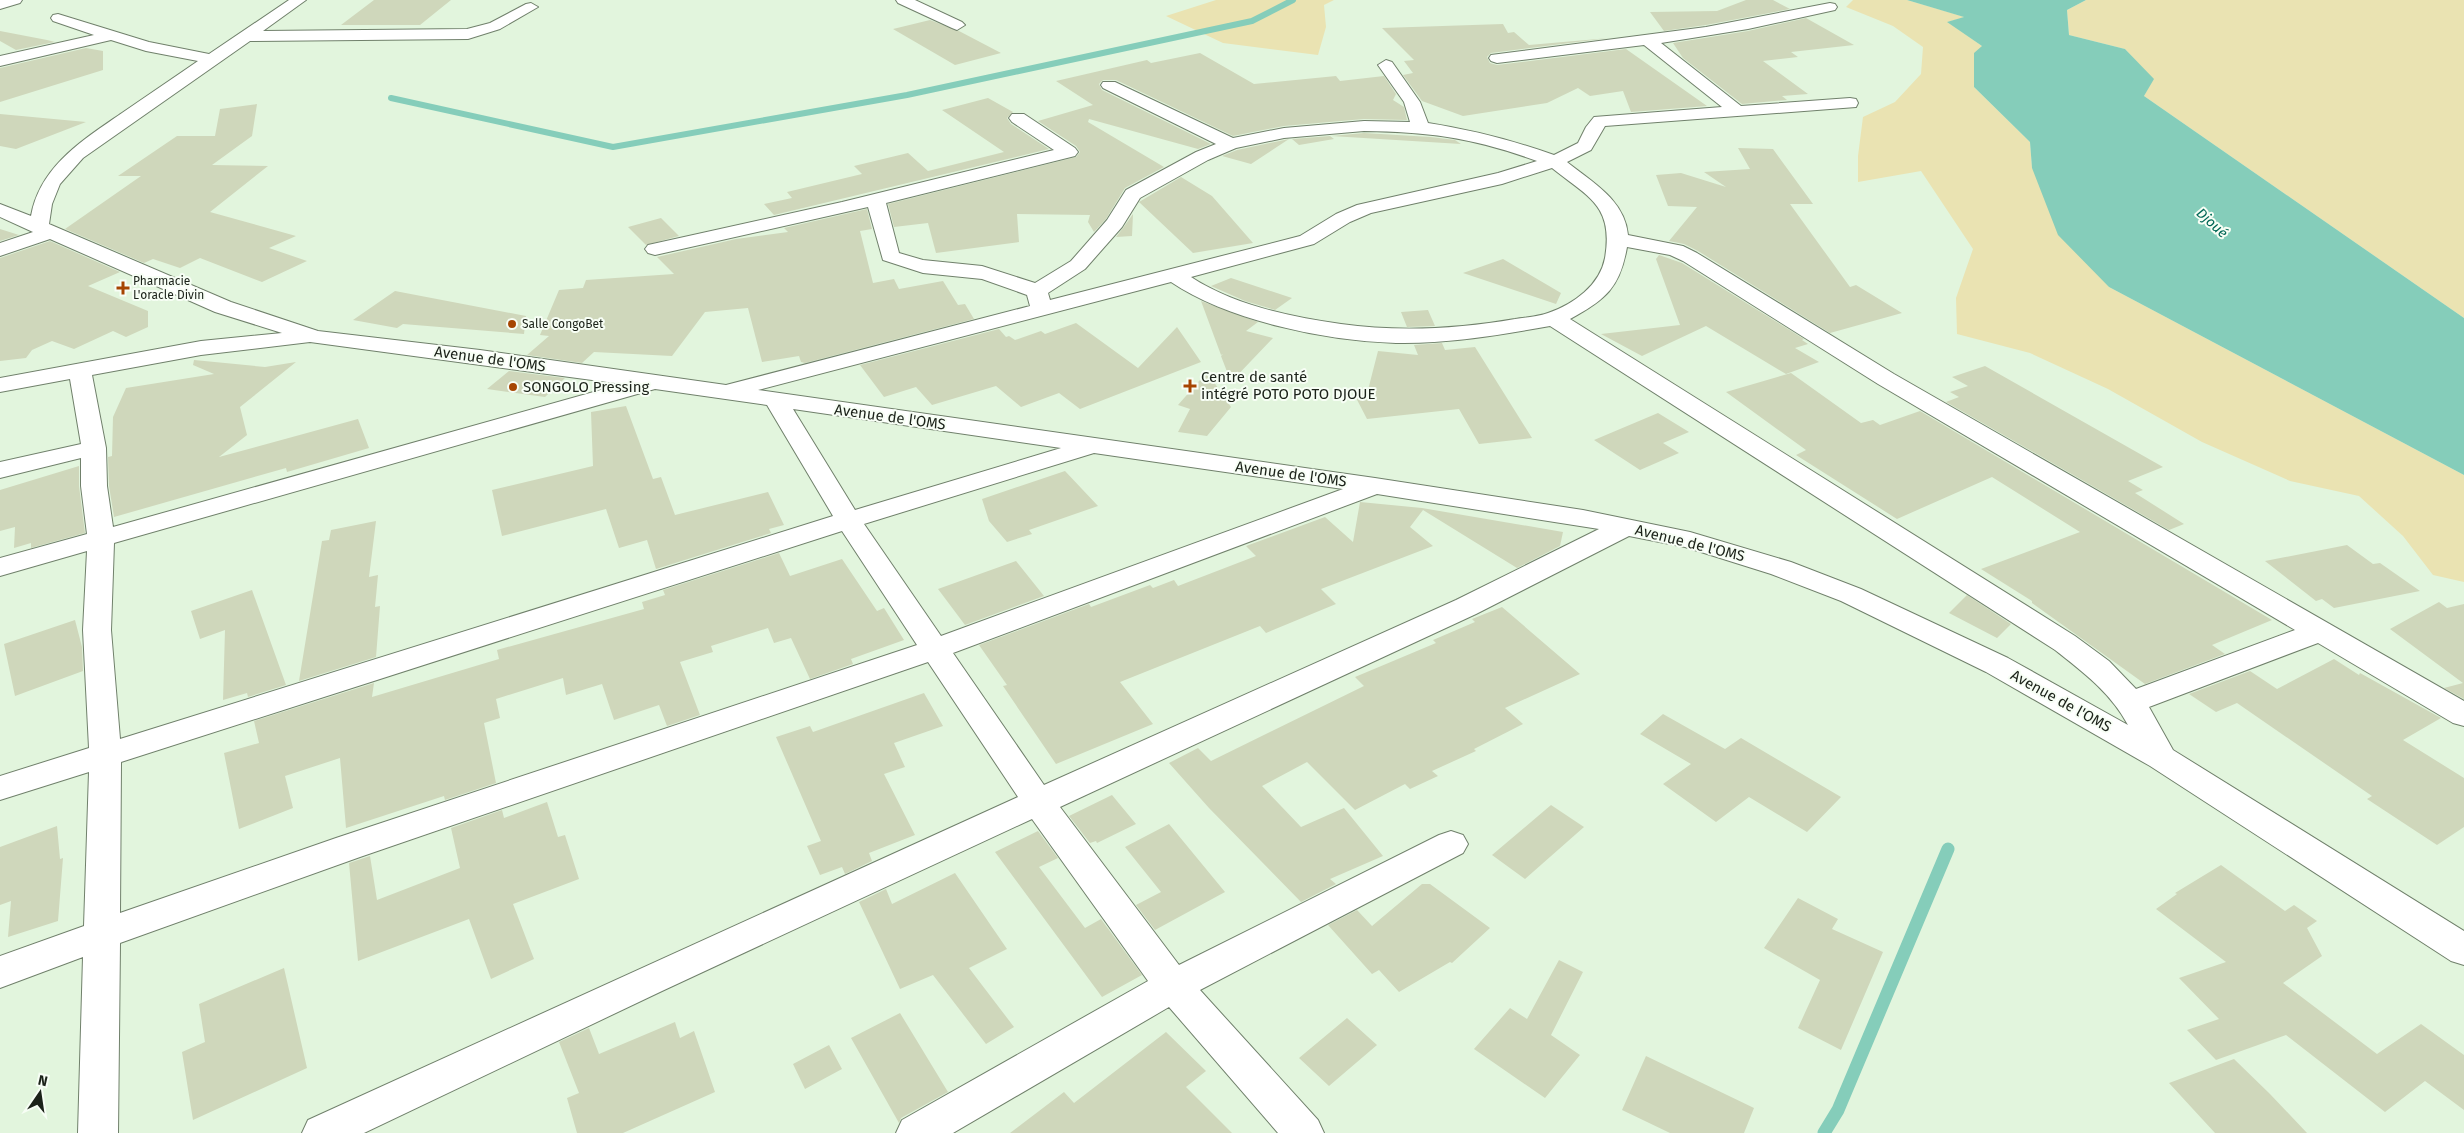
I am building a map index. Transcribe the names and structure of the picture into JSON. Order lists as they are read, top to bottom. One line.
{"streets":{"street":["Avenue de l'OMS"]},"water":["Djoué"],"places":{"health":["Pharmacie L'oracle Divin","Centre de santé intégré POTO POTO DJOUE"],"other":["Salle CongoBet","SONGOLO Pressing"]},"north":"top"}
